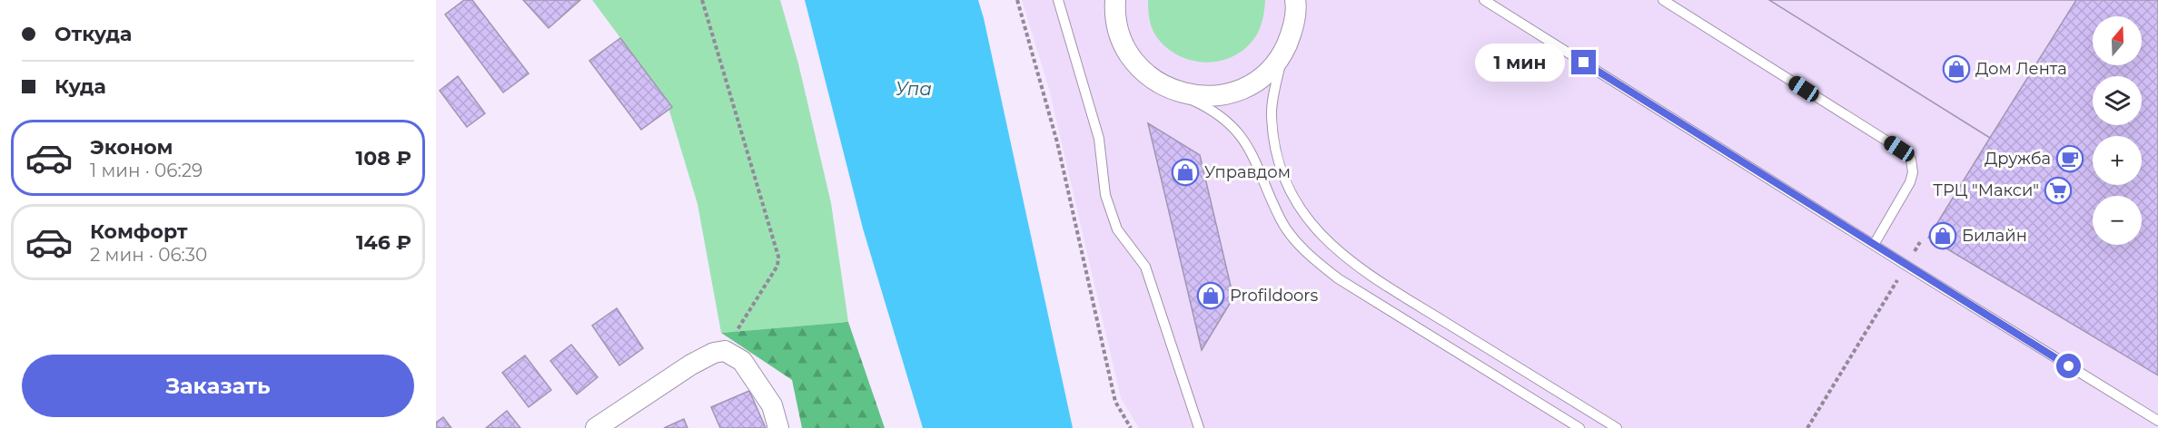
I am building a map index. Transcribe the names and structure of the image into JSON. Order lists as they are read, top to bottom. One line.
{"water":["Упа"],"places":{"shop":["Дом Лента","Управдом","Билайн","Profildoors"],"cafe":["Дружба"],"supermarket":["ТРЦ \"Макси\""]},"north":"top","page":{"banner":["Откуда","Куда"],"map_buttons":["+","−"],"bubble":"1 мин","list":[{"name":"Эконом","note":"1 мин · 06:29","value":"108 ₽"},{"name":"Комфорт","note":"2 мин · 06:30","value":"146 ₽"}],"buttons":"Заказать"}}
